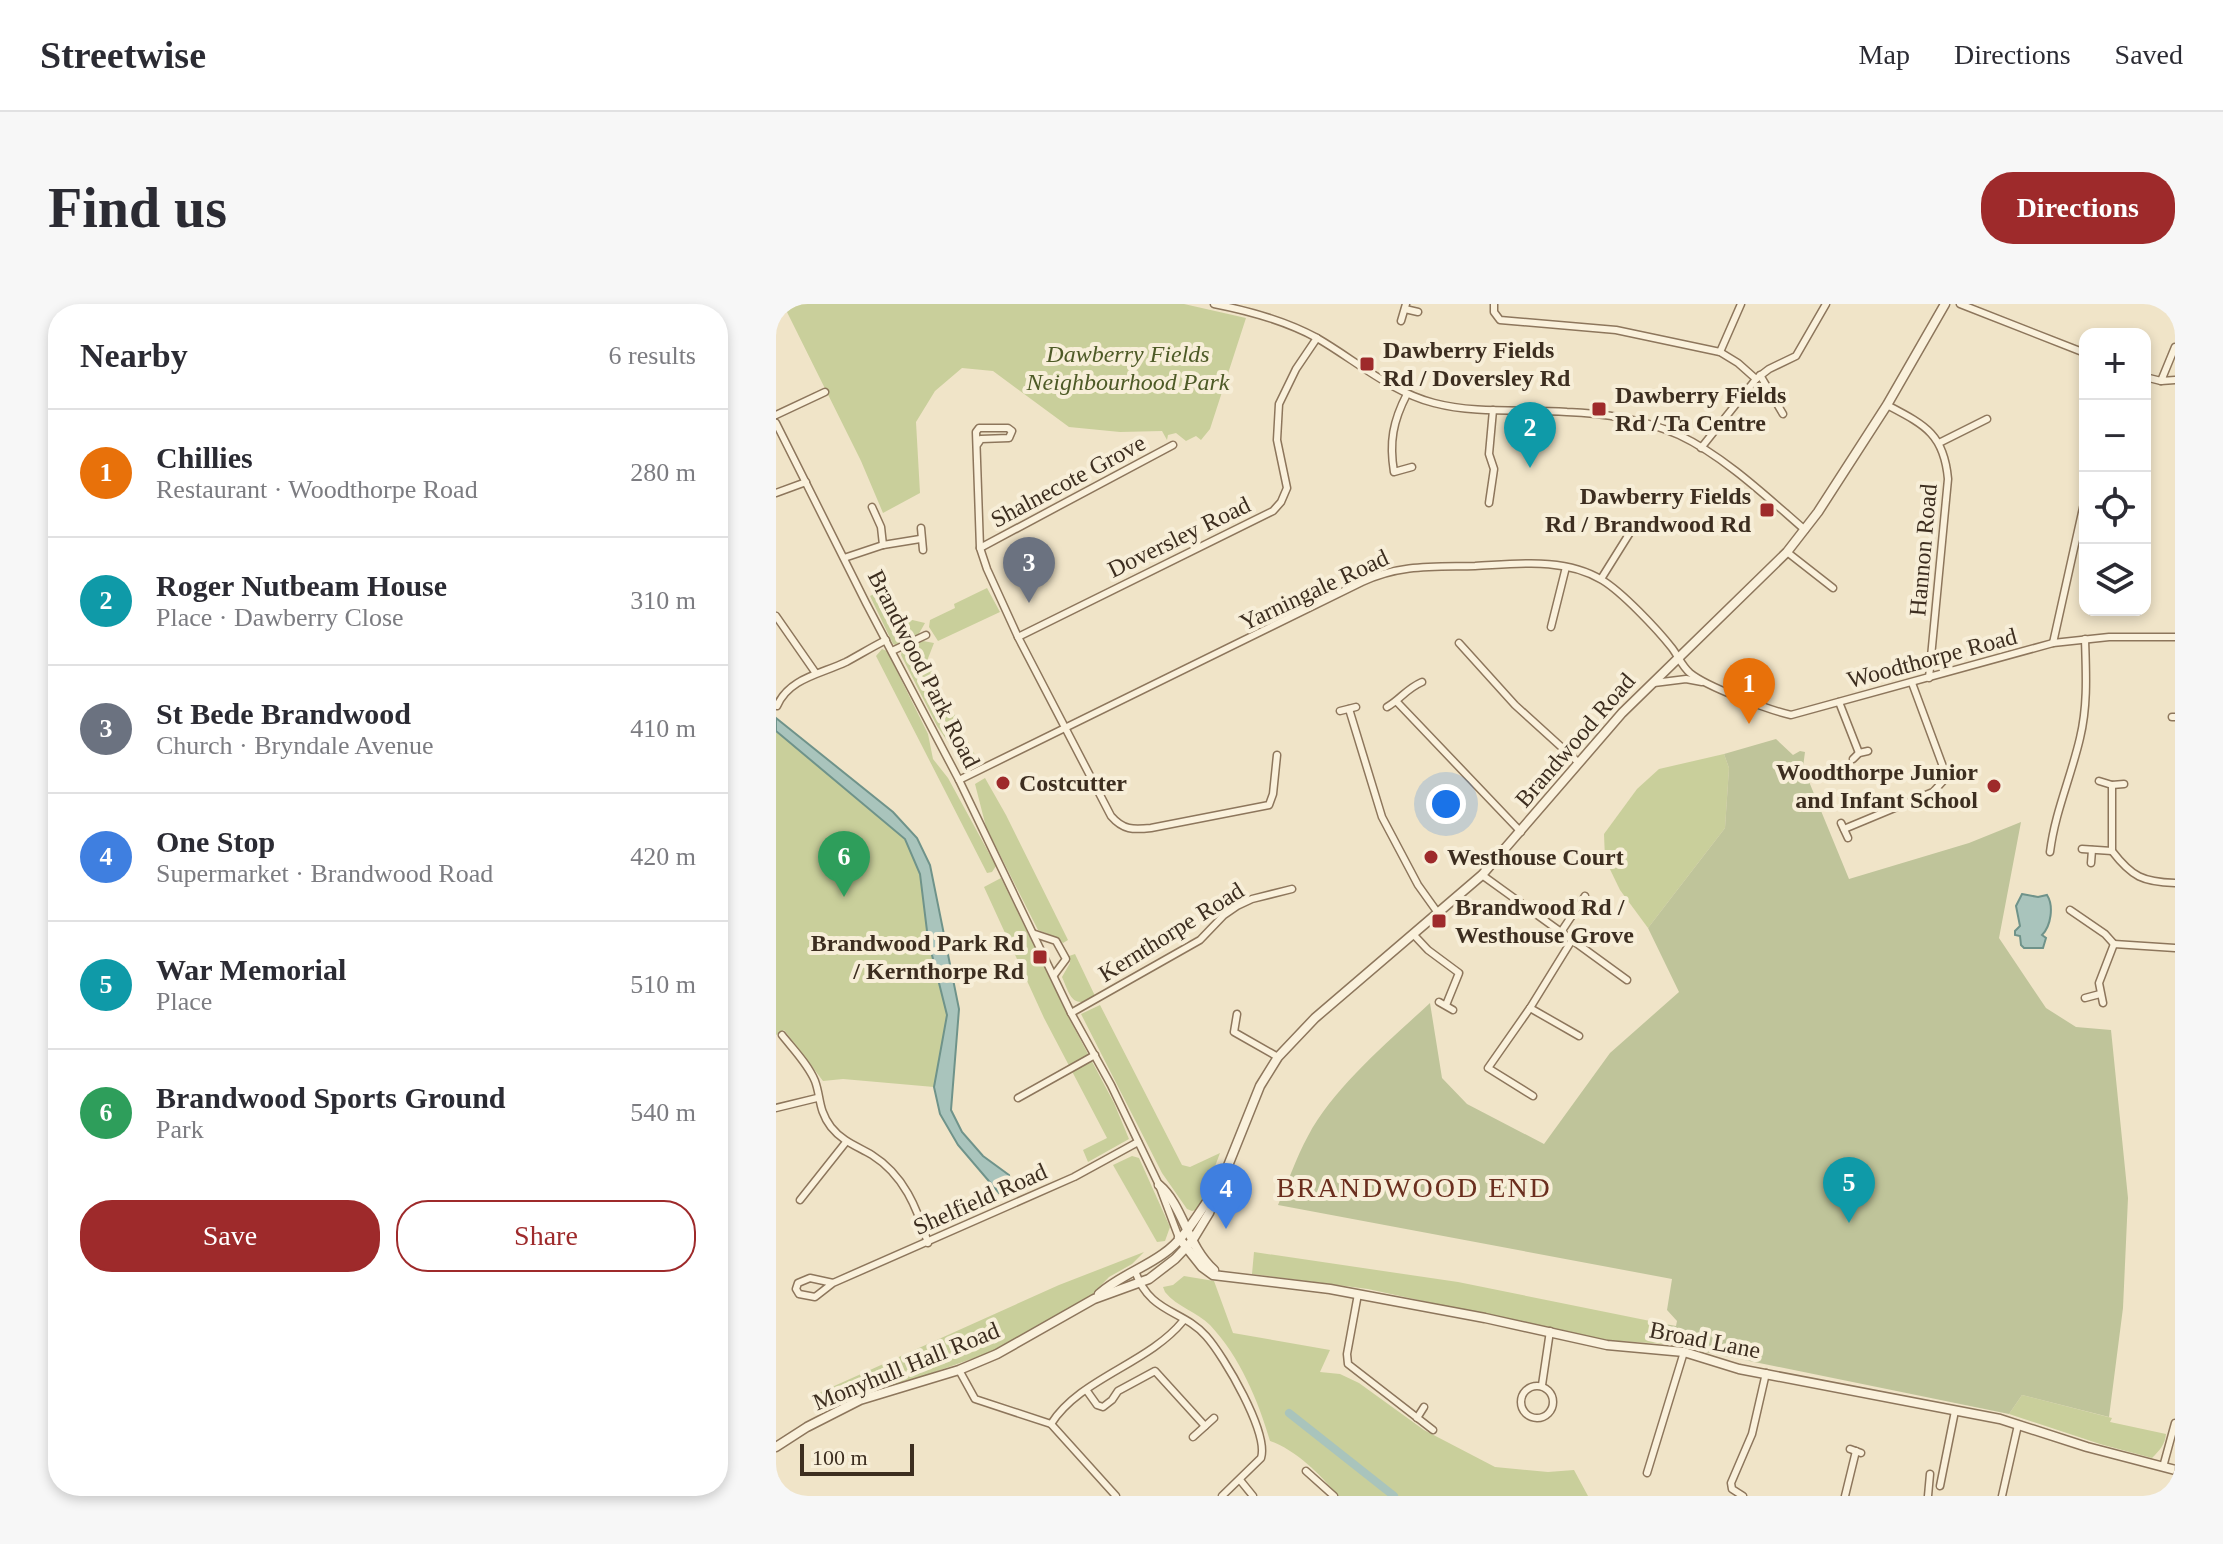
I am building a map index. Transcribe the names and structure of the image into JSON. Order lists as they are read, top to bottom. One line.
{"streets":{"street":["Shalnecote Grove","Doversley Road","Hannon Road","Yarningale Road","Woodthorpe Road","Brandwood Park Road","Brandwood Road","Kernthorpe Road","Shelfield Road","Broad Lane","Monyhull Hall Road"]},"crossings":[["Hannon Road","Woodthorpe Road"],["Yarningale Road","Woodthorpe Road"],["Yarningale Road","Brandwood Park Road"],["Yarningale Road","Brandwood Road"],["Woodthorpe Road","Brandwood Road"],["Brandwood Park Road","Brandwood Road"],["Brandwood Park Road","Kernthorpe Road"],["Brandwood Park Road","Shelfield Road"],["Brandwood Park Road","Monyhull Hall Road"],["Brandwood Road","Monyhull Hall Road"],["Broad Lane","Monyhull Hall Road"]],"districts":["BRANDWOOD END"],"parks":["Dawberry Fields Neighbourhood Park"],"places":{"transit":["Dawberry Fields Rd / Doversley Rd","Dawberry Fields Rd / Ta Centre","Dawberry Fields Rd / Brandwood Rd","Brandwood Rd / Westhouse Grove","Brandwood Park Rd / Kernthorpe Rd"],"other":["Costcutter","Woodthorpe Junior and Infant School","Westhouse Court"]},"scale_bar":"100 m","page":{"header":"Streetwise","nav":["Map","Directions","Saved"],"buttons":["Directions",["Save","Share"]],"title":"Find us","heading":["Nearby","6 results"],"map_buttons":["+","−"],"pins":["2","3","1","6","5","4"],"list":[{"mark":"1","name":"Chillies","note":"Restaurant · Woodthorpe Road","value":"280 m"},{"mark":"2","name":"Roger Nutbeam House","note":"Place · Dawberry Close","value":"310 m"},{"mark":"3","name":"St Bede Brandwood","note":"Church · Bryndale Avenue","value":"410 m"},{"mark":"4","name":"One Stop","note":"Supermarket · Brandwood Road","value":"420 m"},{"mark":"5","name":"War Memorial","note":"Place","value":"510 m"},{"mark":"6","name":"Brandwood Sports Ground","note":"Park","value":"540 m"}],"scale":"100 m"}}
